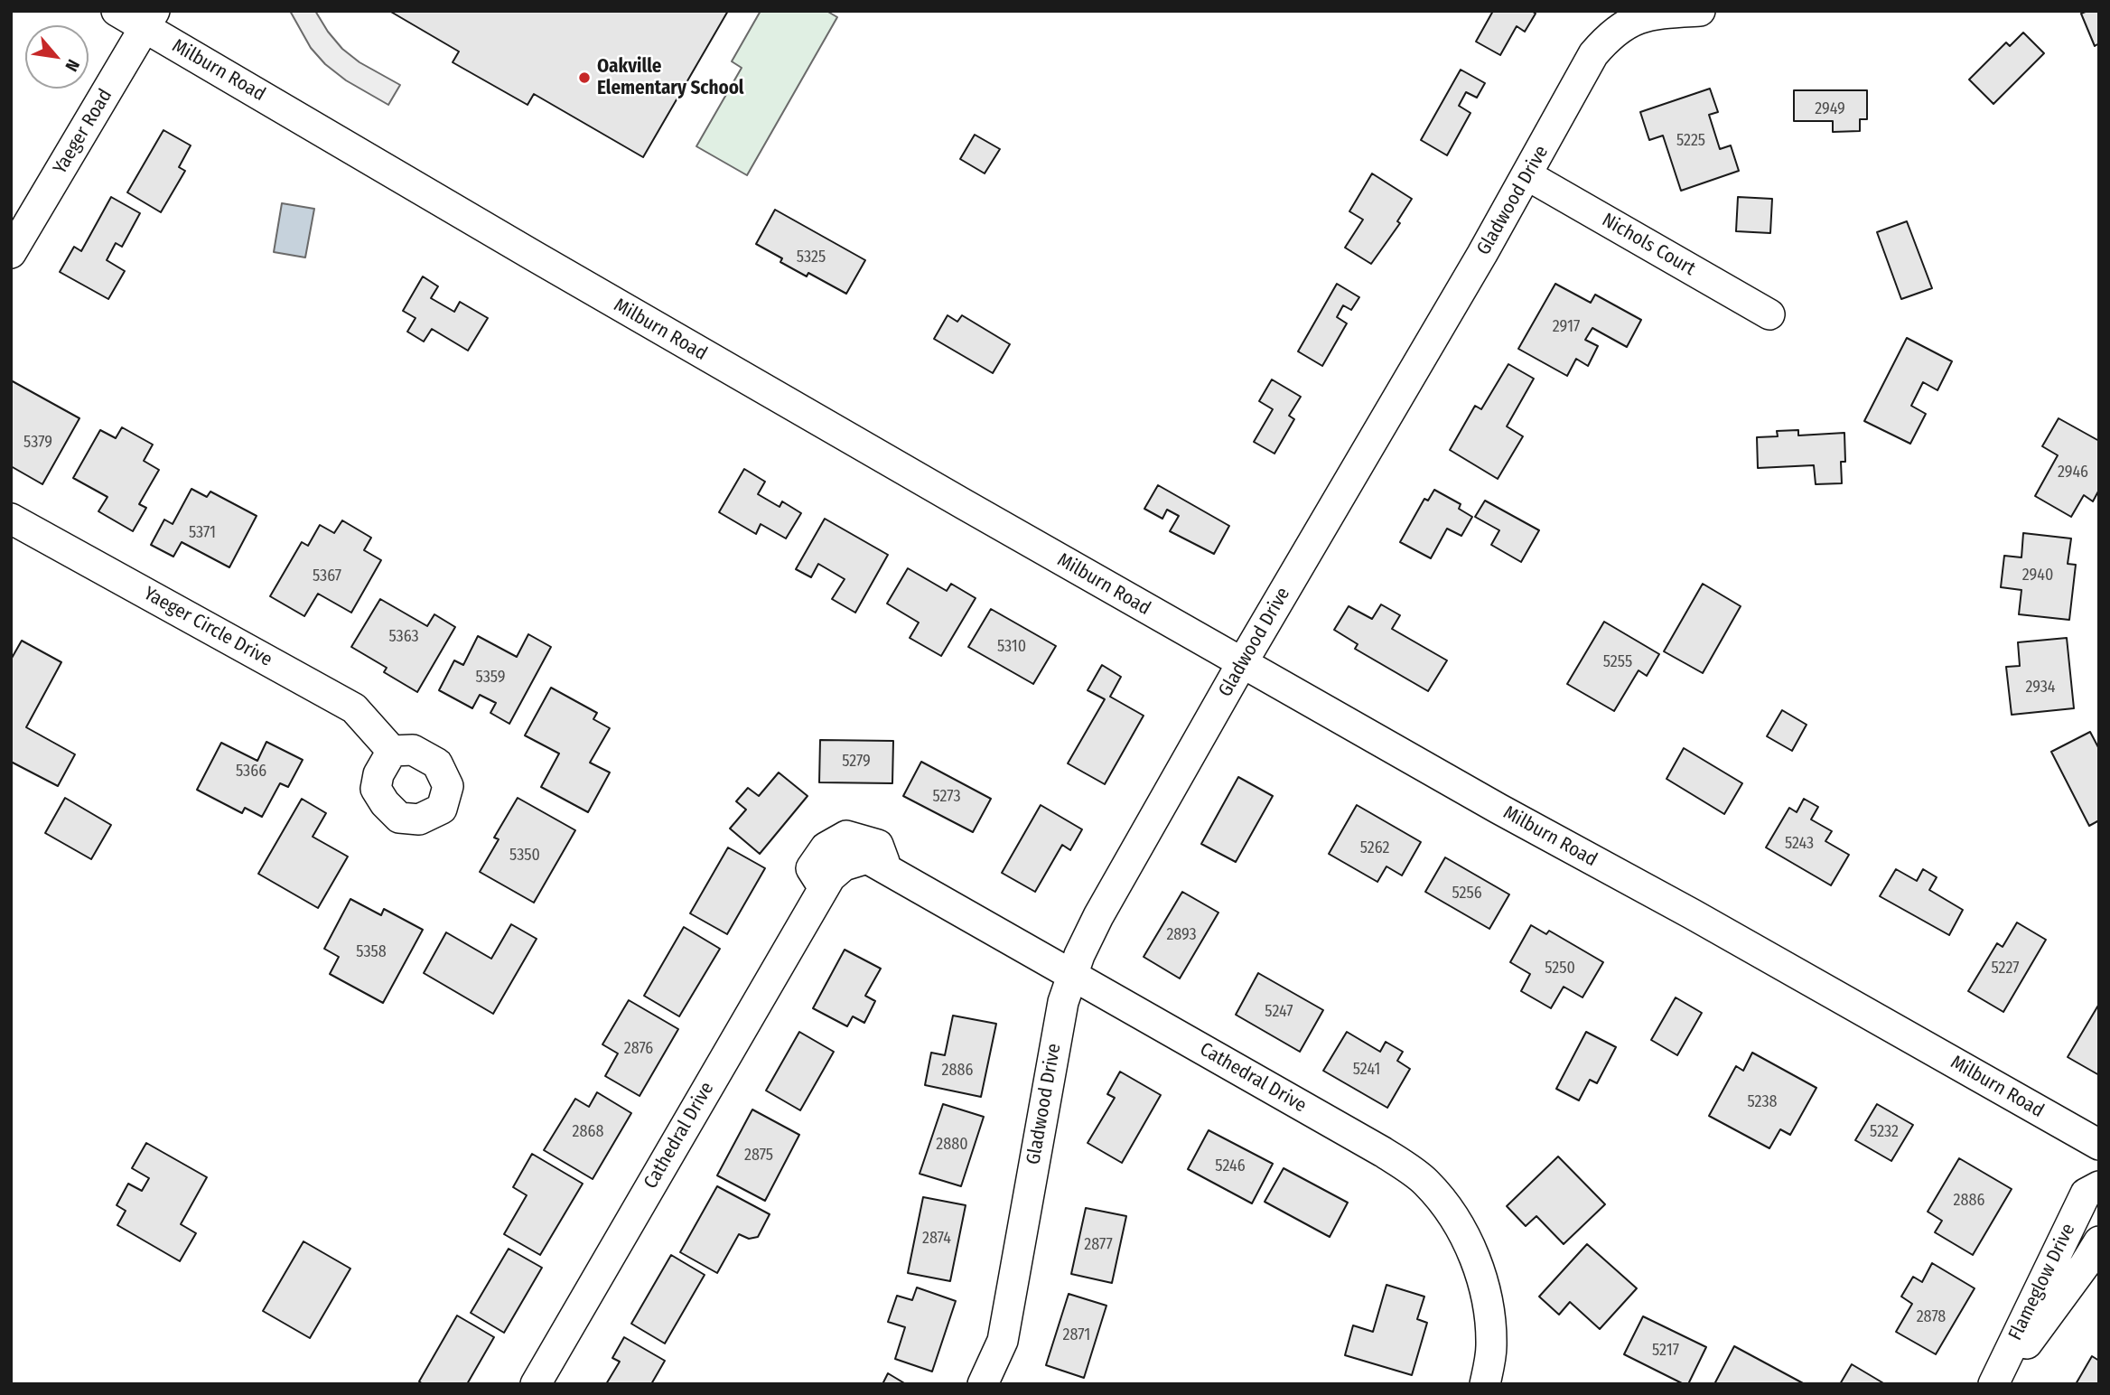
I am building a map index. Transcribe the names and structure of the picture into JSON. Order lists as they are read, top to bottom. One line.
{"streets":{"street":["Milburn Road","Yaeger Road","Gladwood Drive","Nichols Court","Yaeger Circle Drive","Cathedral Drive","Flameglow Drive"]},"crossings":[["Milburn Road","Yaeger Road"],["Milburn Road","Gladwood Drive"],["Gladwood Drive","Nichols Court"],["Gladwood Drive","Cathedral Drive"]],"places":["Oakville Elementary School"],"house_numbers":["2949","5225","5325","2917","5379","2946","5371","2940","5367","5363","5310","5255","5359","2934","5279","5366","5273","5243","5262","5350","5256","2893","5358","5250","5227","5247","2876","5241","2886","5238","2868","5232","2880","2875","5246","2886","2874","2877","2878","2871","5217"],"north":"bottom right"}
